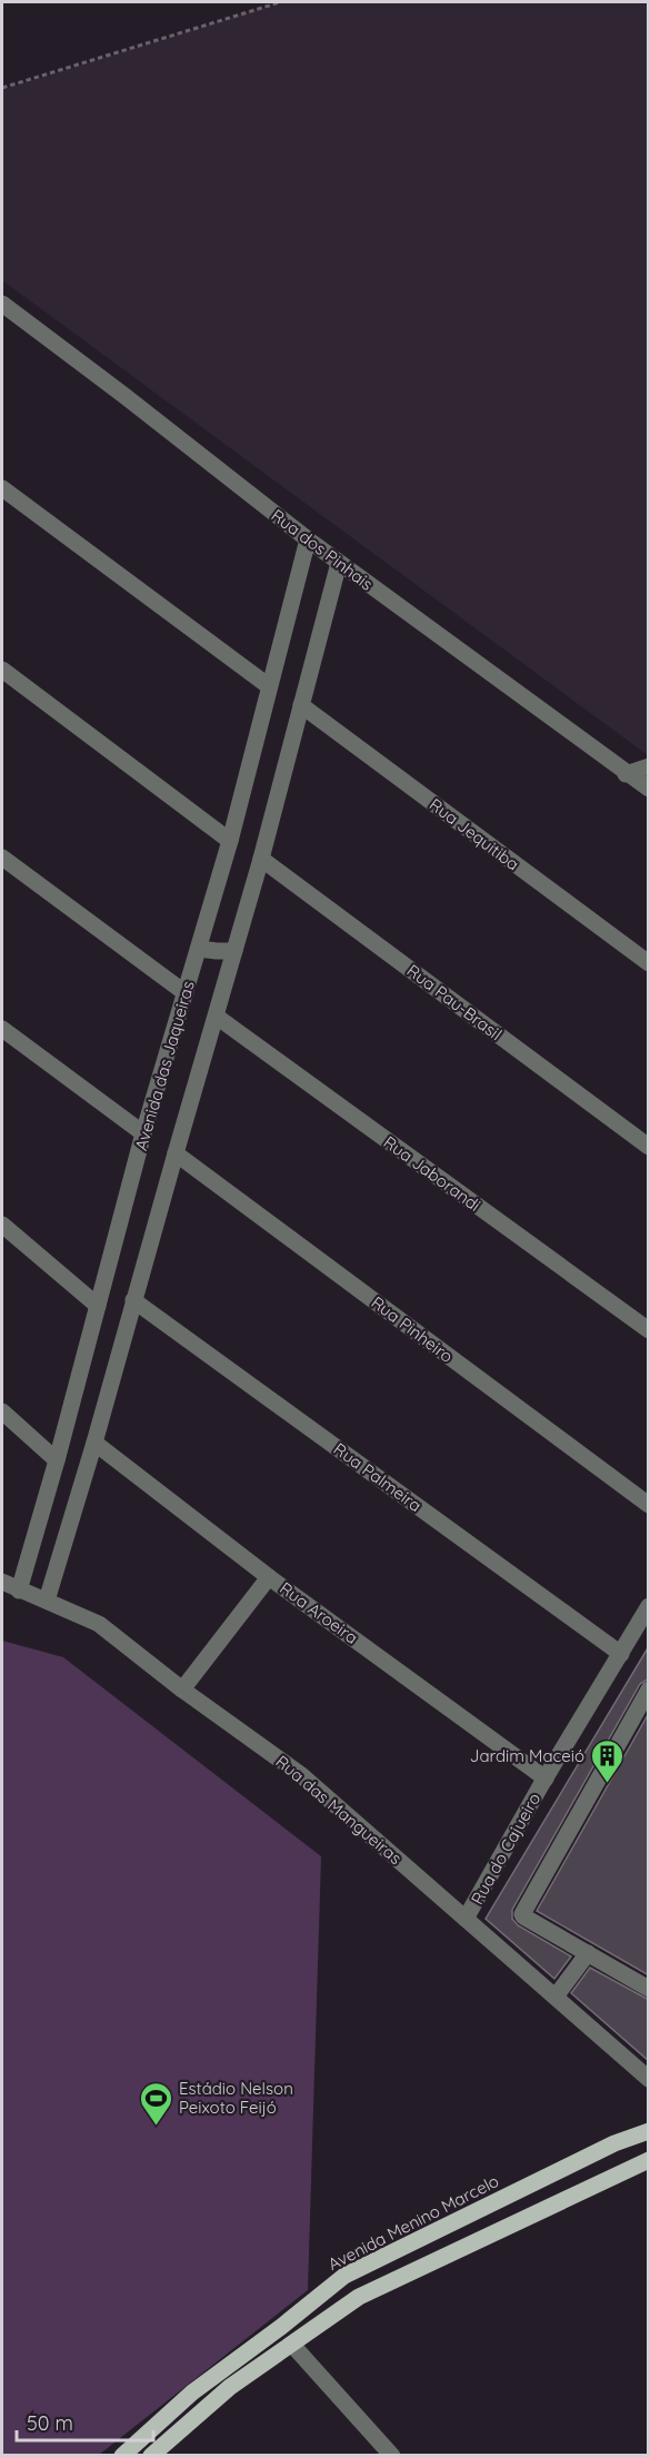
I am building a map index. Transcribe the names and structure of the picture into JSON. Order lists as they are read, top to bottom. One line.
{"streets":{"main road":["Avenida Menino Marcelo"],"street":["Rua dos Pinhais","Rua Jequitiba","Rua Pau-Brasil","Avenida das Jaqueiras","Rua Jaborandi","Rua Pinheiro","Rua Palmeira","Rua Aroeira","Rua das Mangueiras","Rua do Cajueiro"]},"crossings":[["Rua dos Pinhais","Avenida das Jaqueiras"],["Rua Jequitiba","Avenida das Jaqueiras"],["Rua Pau-Brasil","Avenida das Jaqueiras"],["Avenida das Jaqueiras","Rua Jaborandi"],["Avenida das Jaqueiras","Rua Pinheiro"],["Avenida das Jaqueiras","Rua Palmeira"],["Avenida das Jaqueiras","Rua Aroeira"],["Avenida das Jaqueiras","Rua das Mangueiras"],["Rua Palmeira","Rua do Cajueiro"],["Rua Aroeira","Rua do Cajueiro"],["Rua das Mangueiras","Rua do Cajueiro"]],"places":{"building":["Jardim Maceió"],"sports":["Estádio Nelson Peixoto Feijó"]},"scale_bar":"50 m"}
